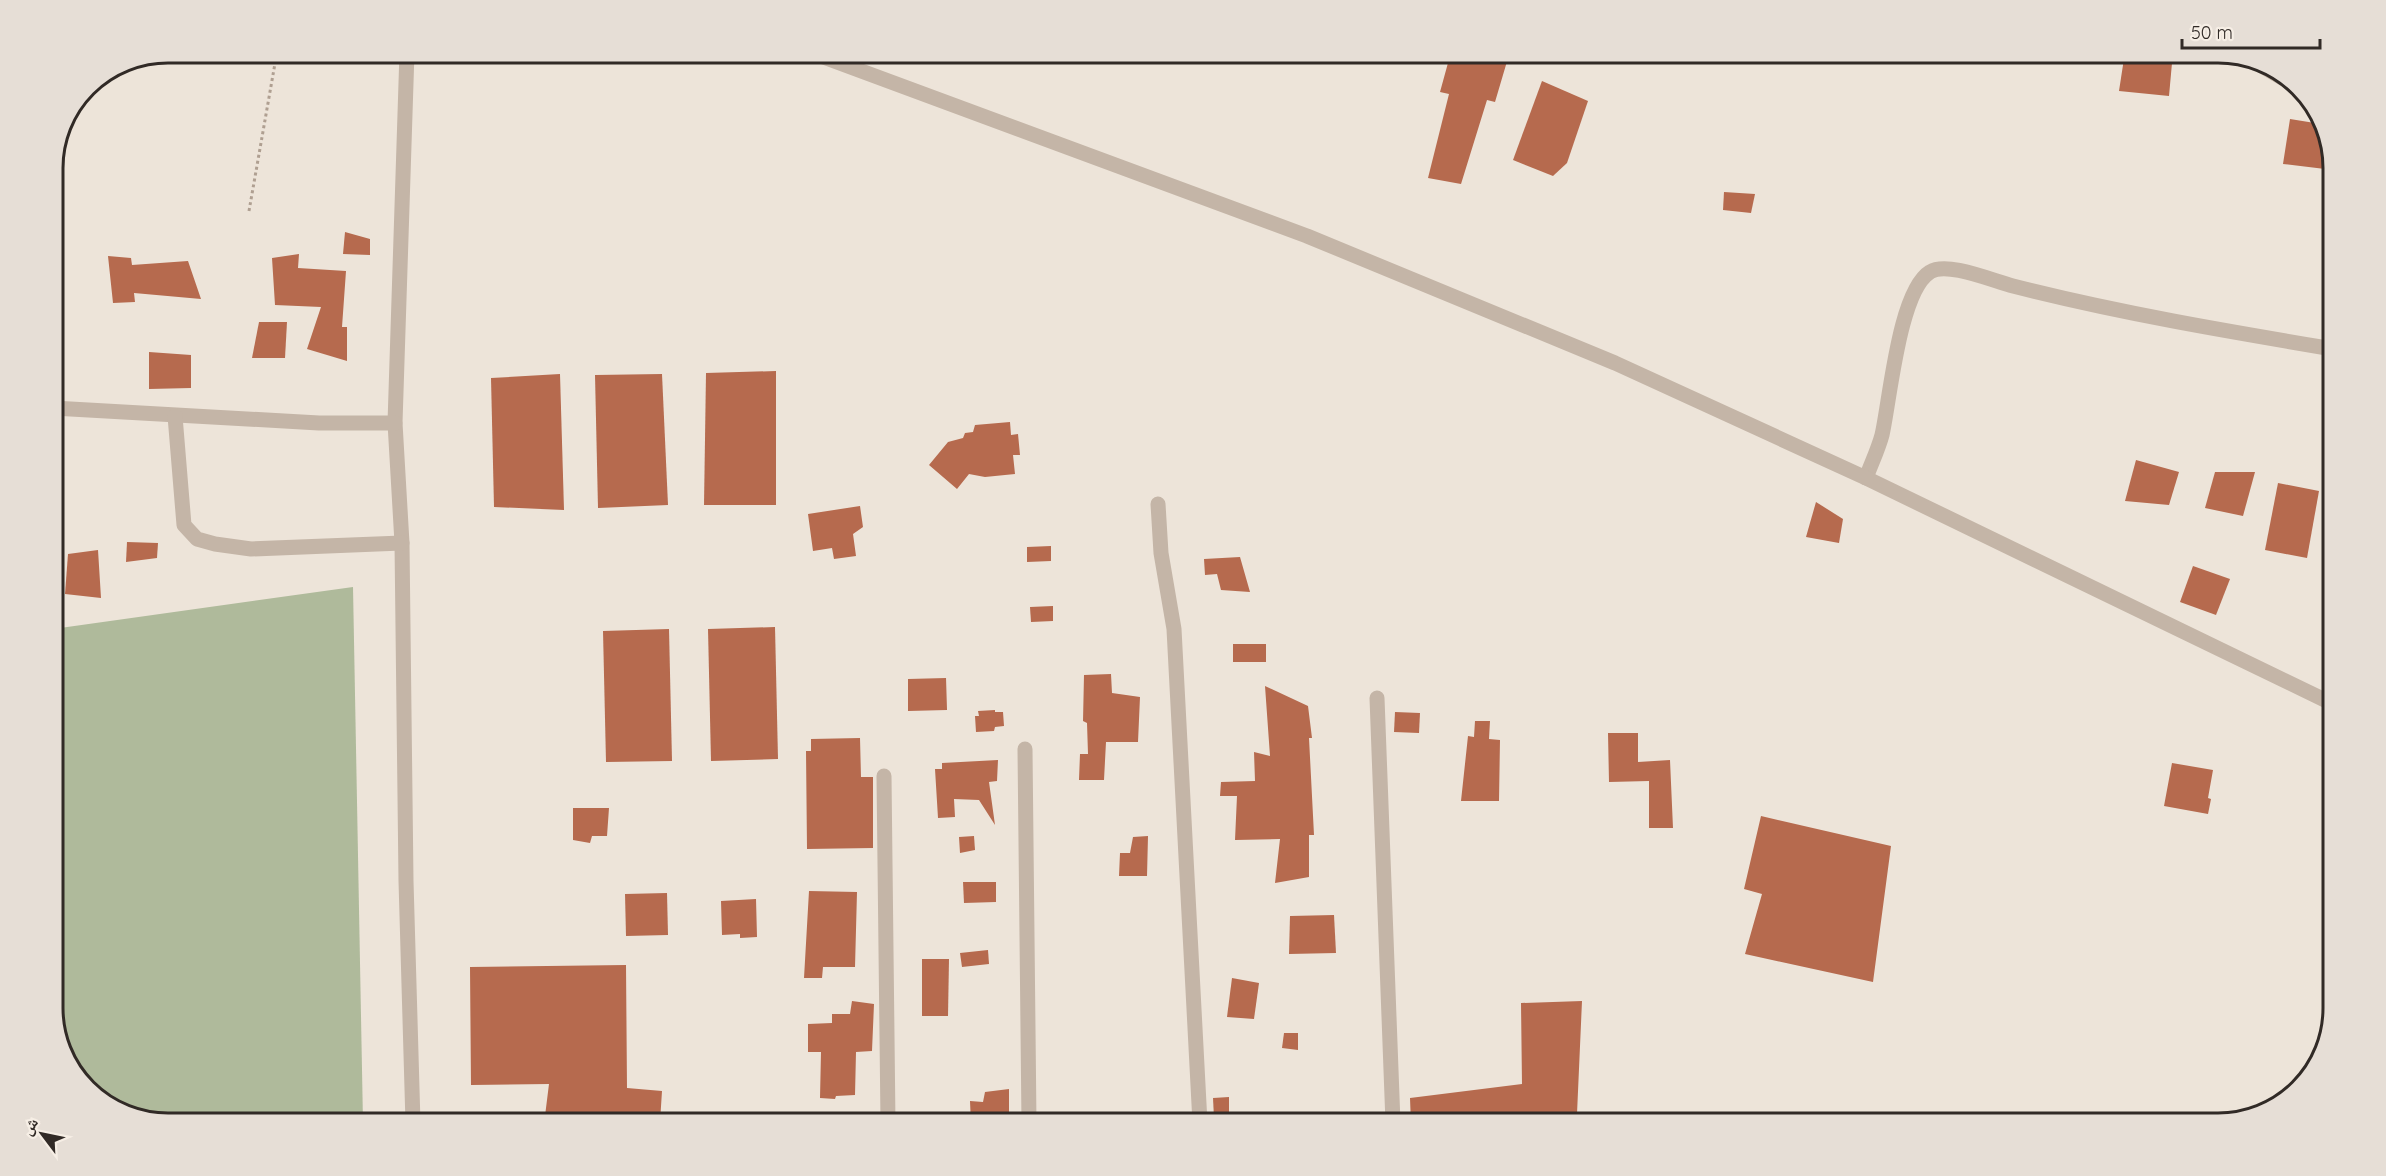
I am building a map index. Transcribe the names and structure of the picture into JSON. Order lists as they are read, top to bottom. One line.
{"scale_bar":"50 m","north":"top left"}
